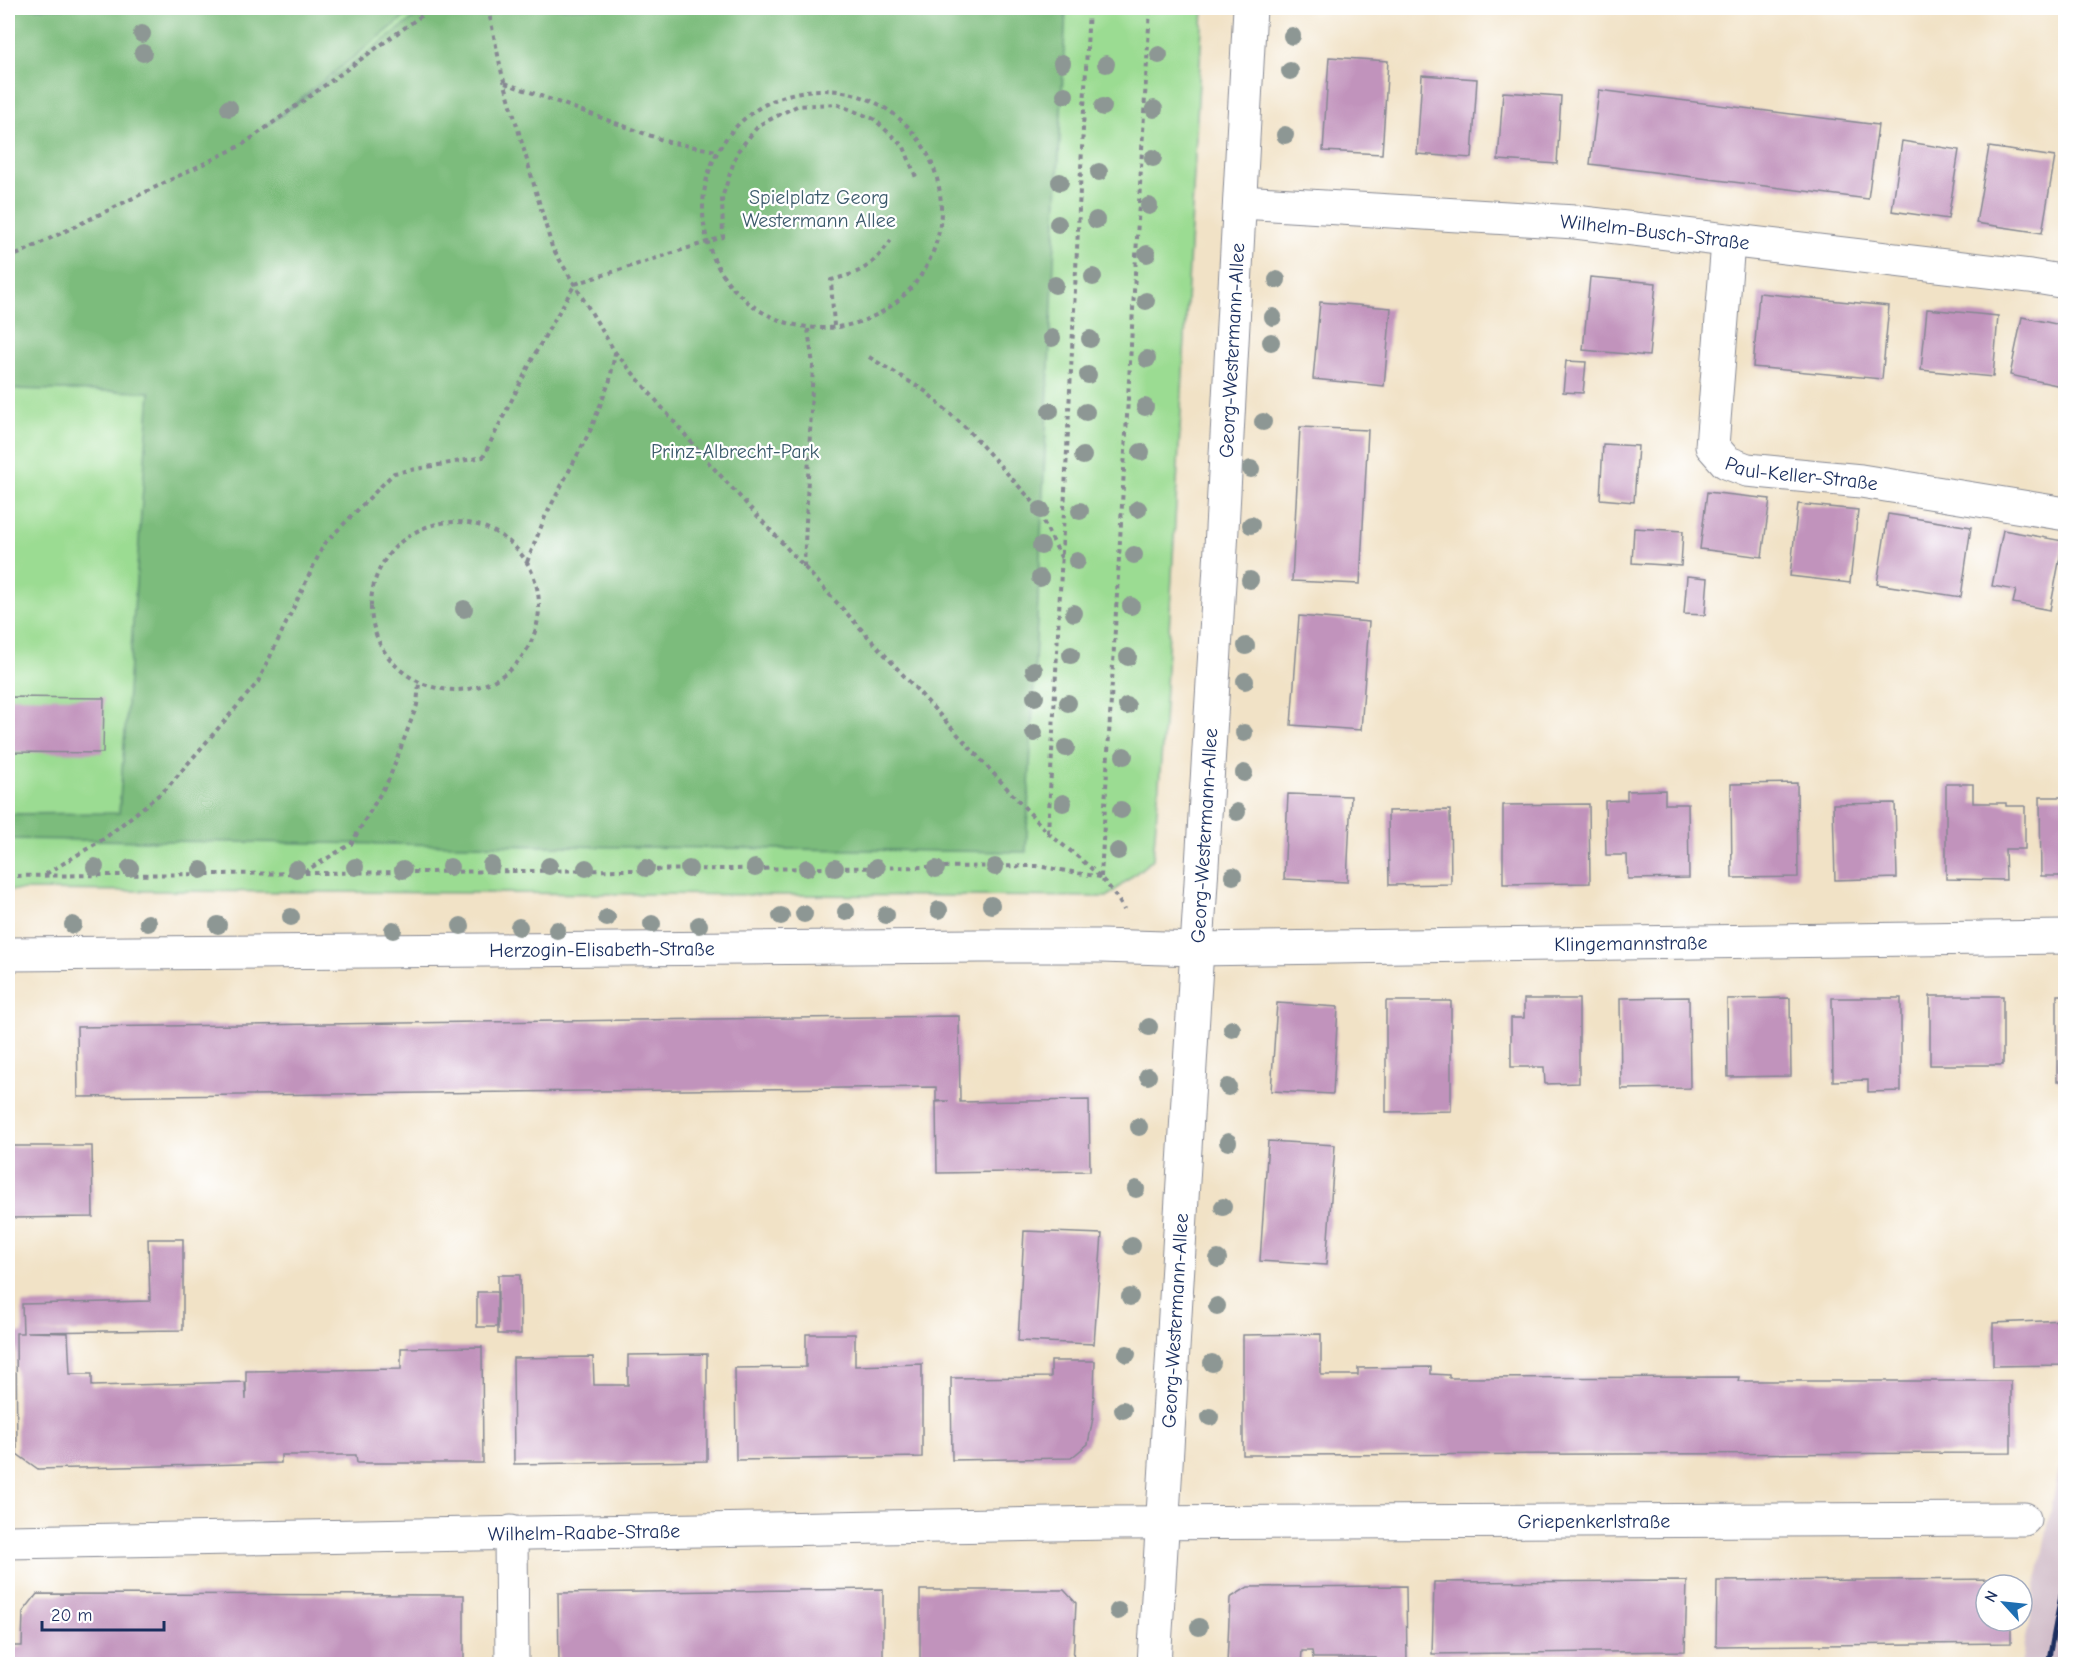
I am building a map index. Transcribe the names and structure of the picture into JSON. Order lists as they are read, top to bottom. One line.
{"streets":{"street":["Wilhelm-Busch-Straße","Georg-Westermann-Allee","Paul-Keller-Straße","Klingemannstraße","Herzogin-Elisabeth-Straße","Griepenkerlstraße","Wilhelm-Raabe-Straße"]},"crossings":[["Wilhelm-Busch-Straße","Georg-Westermann-Allee"],["Wilhelm-Busch-Straße","Paul-Keller-Straße"],["Georg-Westermann-Allee","Klingemannstraße"],["Georg-Westermann-Allee","Herzogin-Elisabeth-Straße"],["Georg-Westermann-Allee","Griepenkerlstraße"],["Georg-Westermann-Allee","Wilhelm-Raabe-Straße"],["Klingemannstraße","Herzogin-Elisabeth-Straße"],["Griepenkerlstraße","Wilhelm-Raabe-Straße"]],"parks":["Spielplatz Georg Westermann Allee","Prinz-Albrecht-Park"],"scale_bar":"20 m","north":"top left"}
